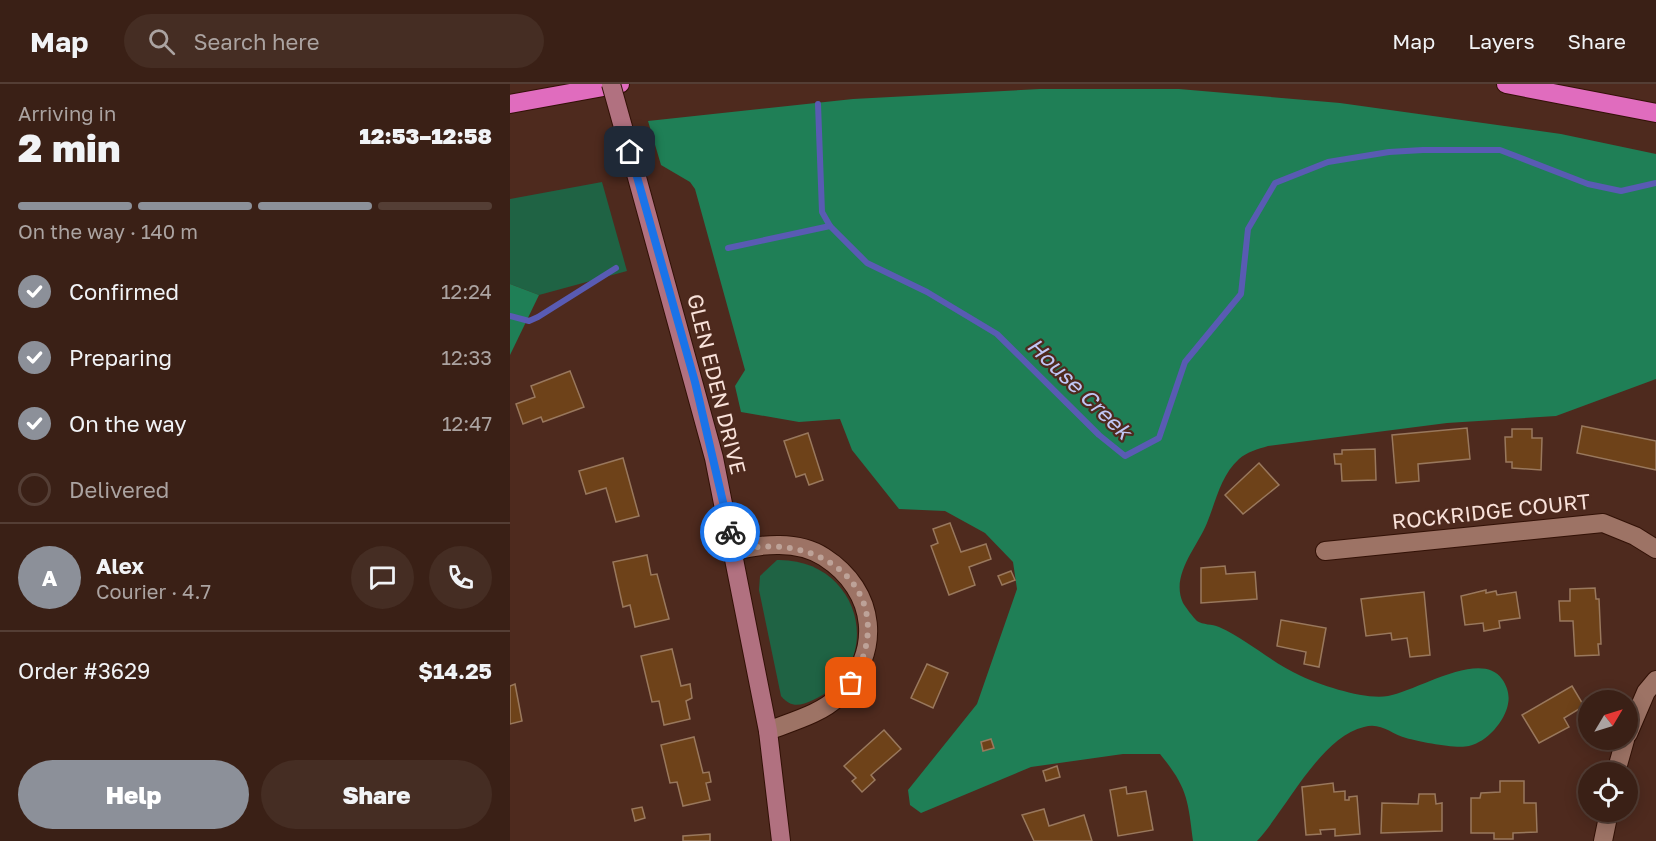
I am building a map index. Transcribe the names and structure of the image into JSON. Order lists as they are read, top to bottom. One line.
{"streets":{"main road":["GLEN EDEN DRIVE"],"street":["ROCKRIDGE COURT"]},"water":["House Creek"],"north":"top right","page":{"header":"Map","search":"Search here","nav":["Map","Layers","Share"],"heading":["2 min","Arriving in","12:53–12:58"],"panel":["Alex","Courier · 4.7","Order #3629","$14.25"],"bar":"On the way · 140 m","list":[["Confirmed","12:24"],["Preparing","12:33"],["On the way","12:47"],"Delivered"],"round":"A","buttons":["Help","Share"]}}
